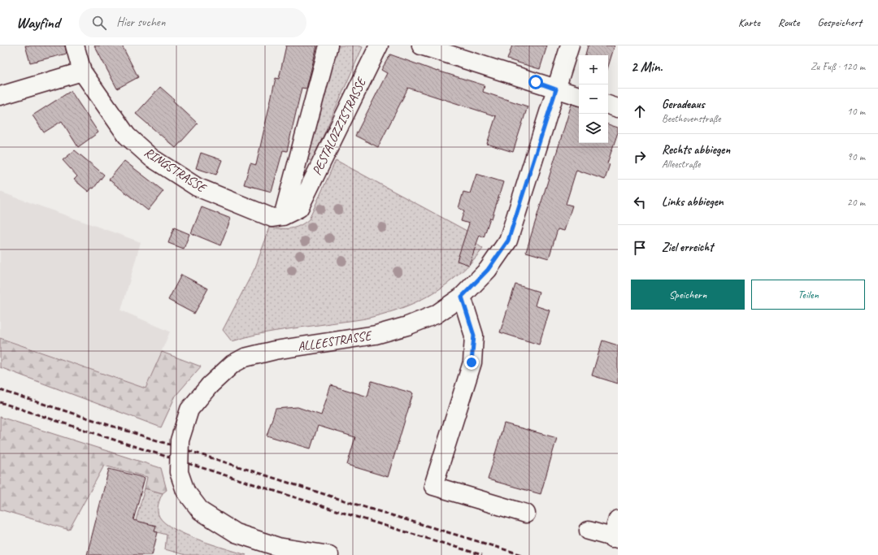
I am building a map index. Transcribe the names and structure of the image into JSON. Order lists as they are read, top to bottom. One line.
{"streets":{"street":["PESTALOZZISTRASSE","RINGSTRASSE","ALLEESTRASSE"]},"crossings":[["PESTALOZZISTRASSE","RINGSTRASSE"]],"page":{"header":"Wayfind","search":"Hier suchen","nav":["Karte","Route","Gespeichert"],"heading":["2 Min.","Zu Fuß · 120 m"],"map_buttons":["+","−"],"list":[["Geradeaus","Beethovenstraße","10 m"],["Rechts abbiegen","Alleestraße","90 m"],["Links abbiegen","20 m"],"Ziel erreicht"],"buttons":["Speichern","Teilen"]}}
